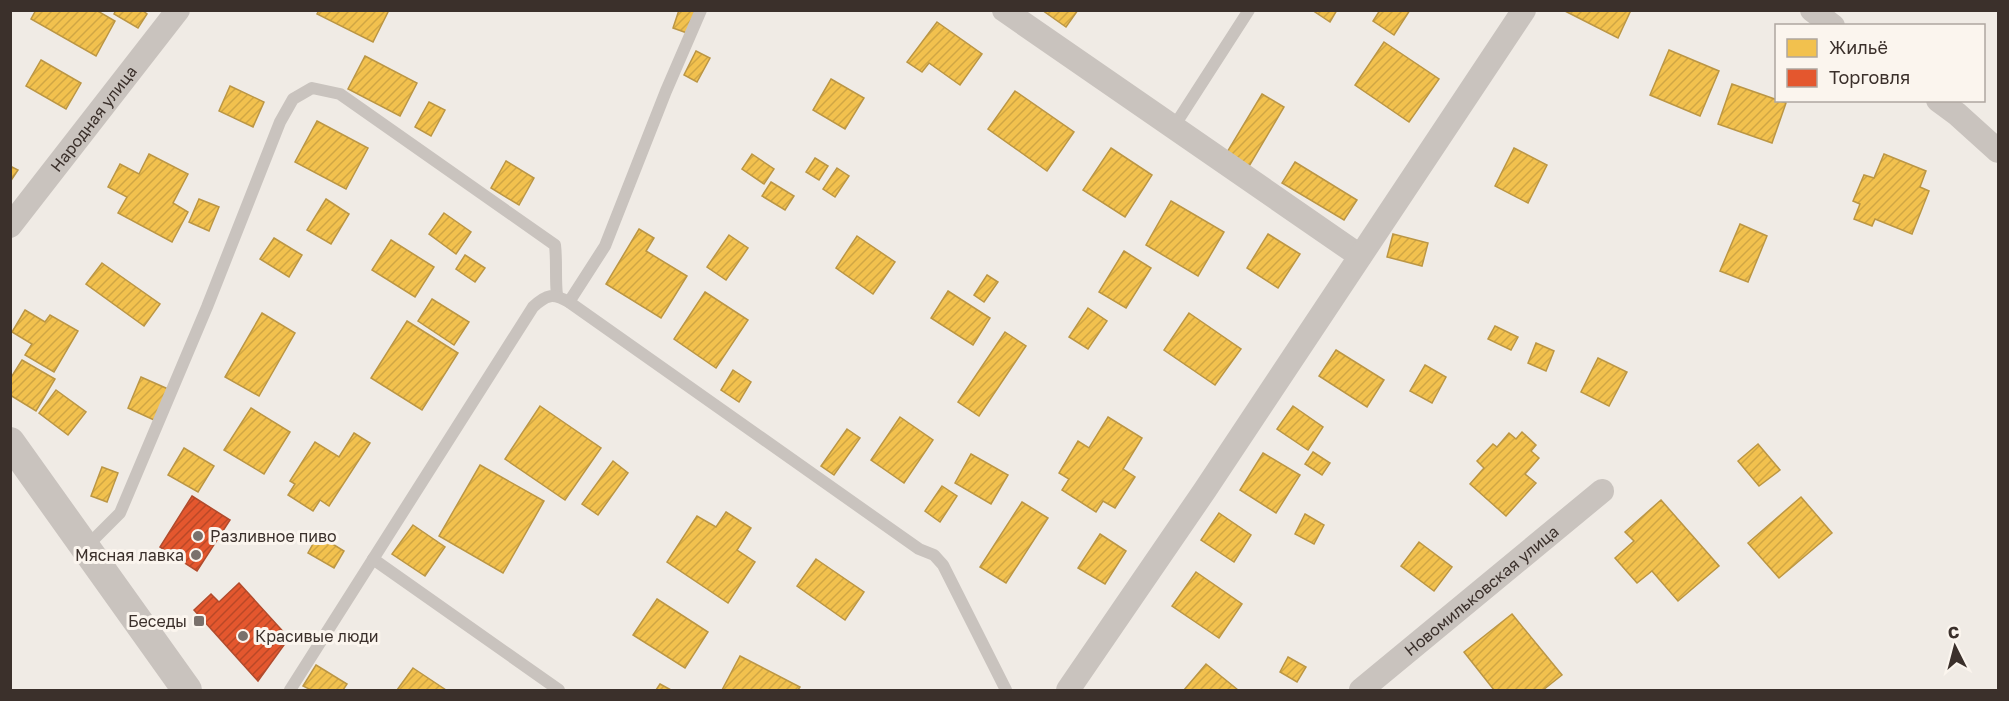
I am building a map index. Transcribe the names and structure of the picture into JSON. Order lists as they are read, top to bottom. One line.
{"streets":{"street":["Народная улица","Новомильковская улица"]},"places":{"other":["Разливное пиво","Мясная лавка","Красивые люди"],"transit":["Беседы"]},"legend":["Жильё","Торговля"],"north":"top"}
